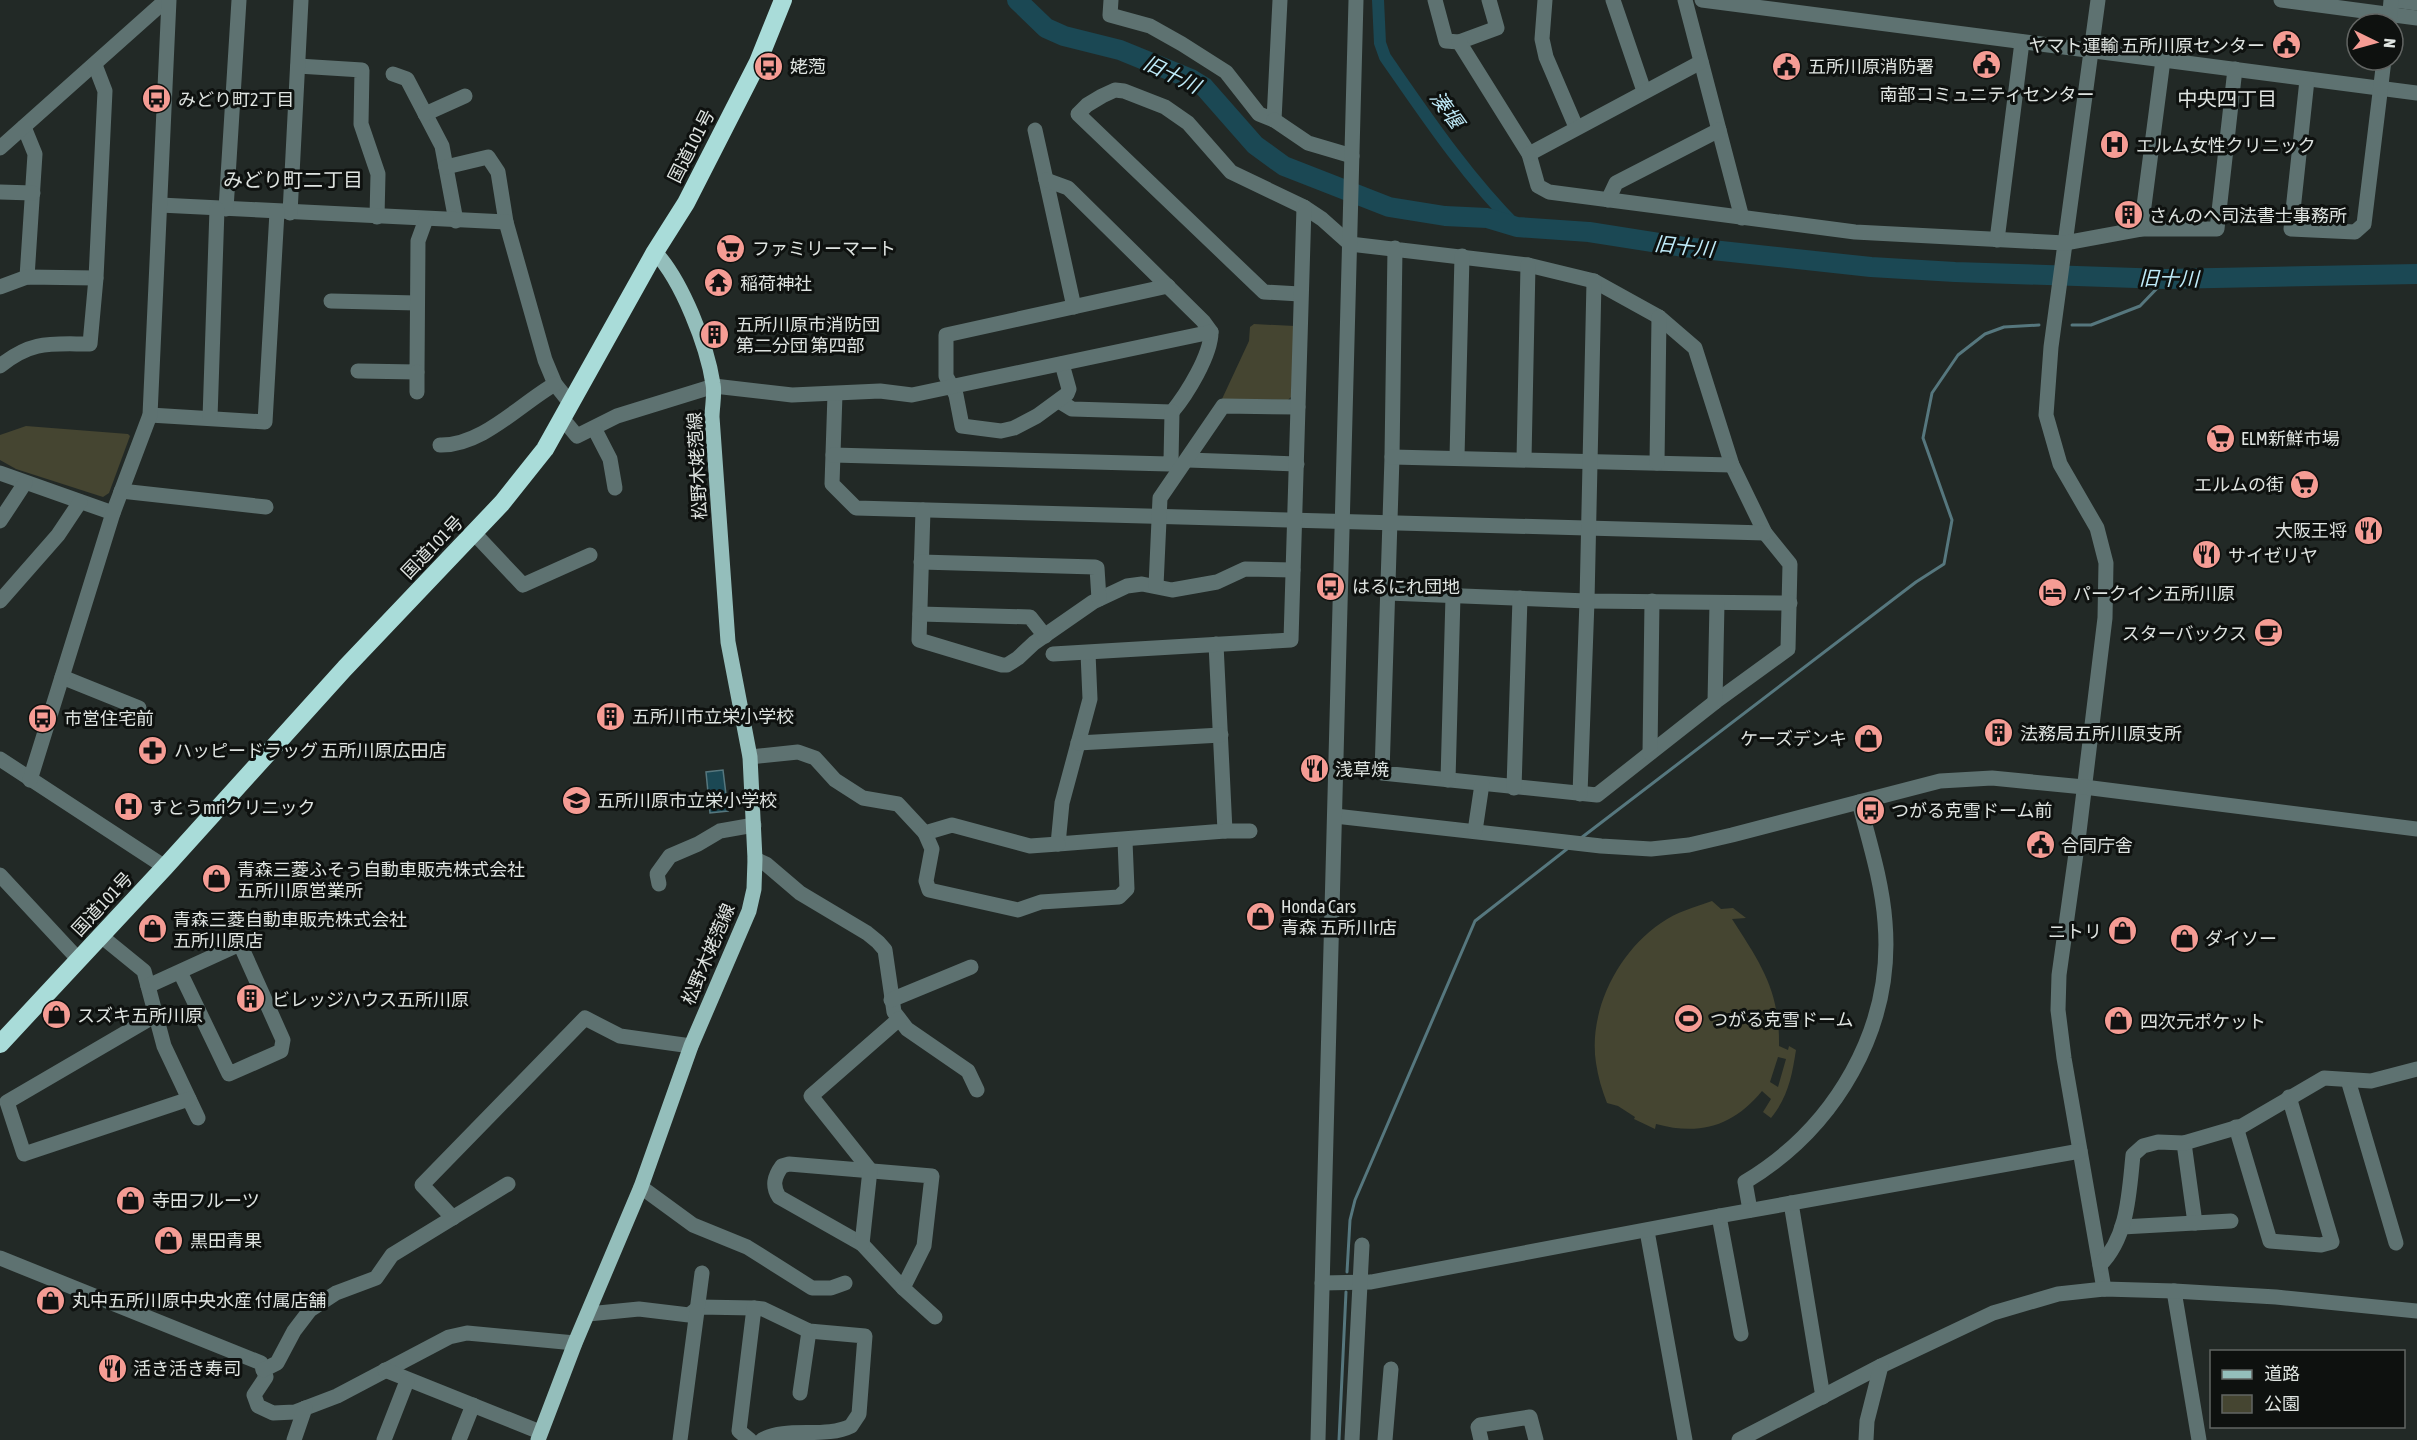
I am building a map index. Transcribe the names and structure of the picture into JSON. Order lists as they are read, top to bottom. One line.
{"streets":{"highway":["国道101号"],"main road":["松野木姥萢線"]},"crossings":[["国道101号","松野木姥萢線"]],"districts":["中央四丁目","みどり町二丁目"],"water":["旧十川","湊堰"],"places":{"public building":["ヤマト運輸 五所川原センター","南部コミュニティセンター","五所川原消防署","合同庁舎"],"bus stop":["姥萢","みどり町2丁目","はるにれ団地","市営住宅前","つがる克雪ドーム前"],"hospital":["エルム女性クリニック","すとうmriクリニック"],"building":["さんのへ司法書士事務所","五所川原市消防団 第二分団 第四部","五所川市立栄小学校","法務局五所川原支所","ビレッジハウス五所川原"],"supermarket":["ファミリーマート","ELM新鮮市場","エルムの街"],"temple":["稲荷神社"],"restaurant":["大阪王将","サイゼリヤ","浅草焼","活き活き寿司"],"hotel":["パークイン五所川原"],"cafe":["スターバックス"],"shop":["ケーズデンキ","青森三菱ふそう自動車販売株式会社 五所川原営業所","Honda Cars 青森 五所川r店","青森三菱自動車販売株式会社 五所川原店","ニトリ","ダイソー","スズキ五所川原","四次元ポケット","寺田フルーツ","黒田青果","丸中五所川原中央水産 付属店舗"],"pharmacy":["ハッピードラッグ 五所川原広田店"],"school or university":["五所川原市立栄小学校"],"sports":["つがる克雪ドーム"]},"legend":["道路","公園"],"north":"right"}
